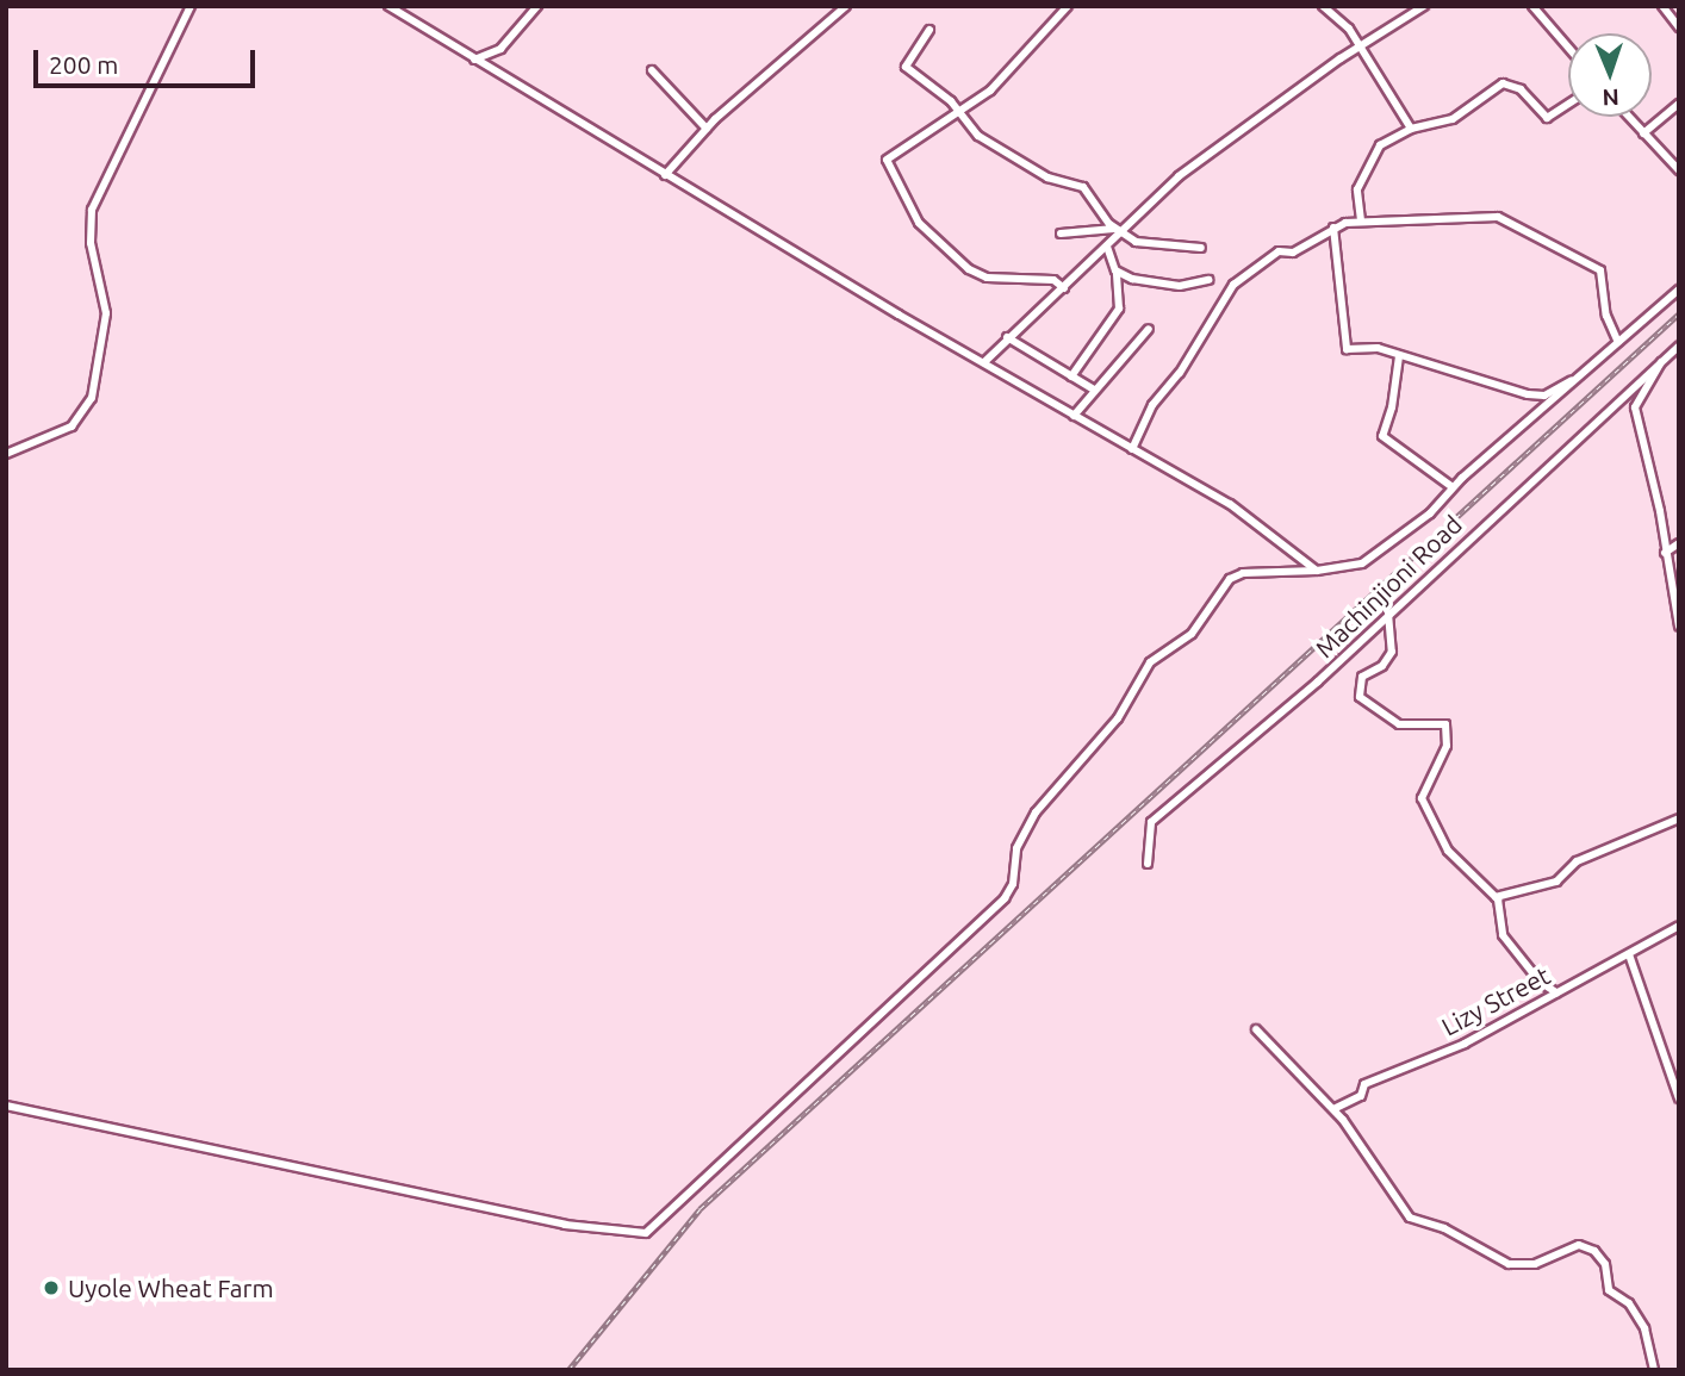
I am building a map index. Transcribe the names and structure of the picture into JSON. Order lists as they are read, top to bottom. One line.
{"streets":{"street":["Machinjioni Road","Lizy Street"]},"places":["Uyole Wheat Farm"],"scale_bar":"200 m","north":"bottom"}
